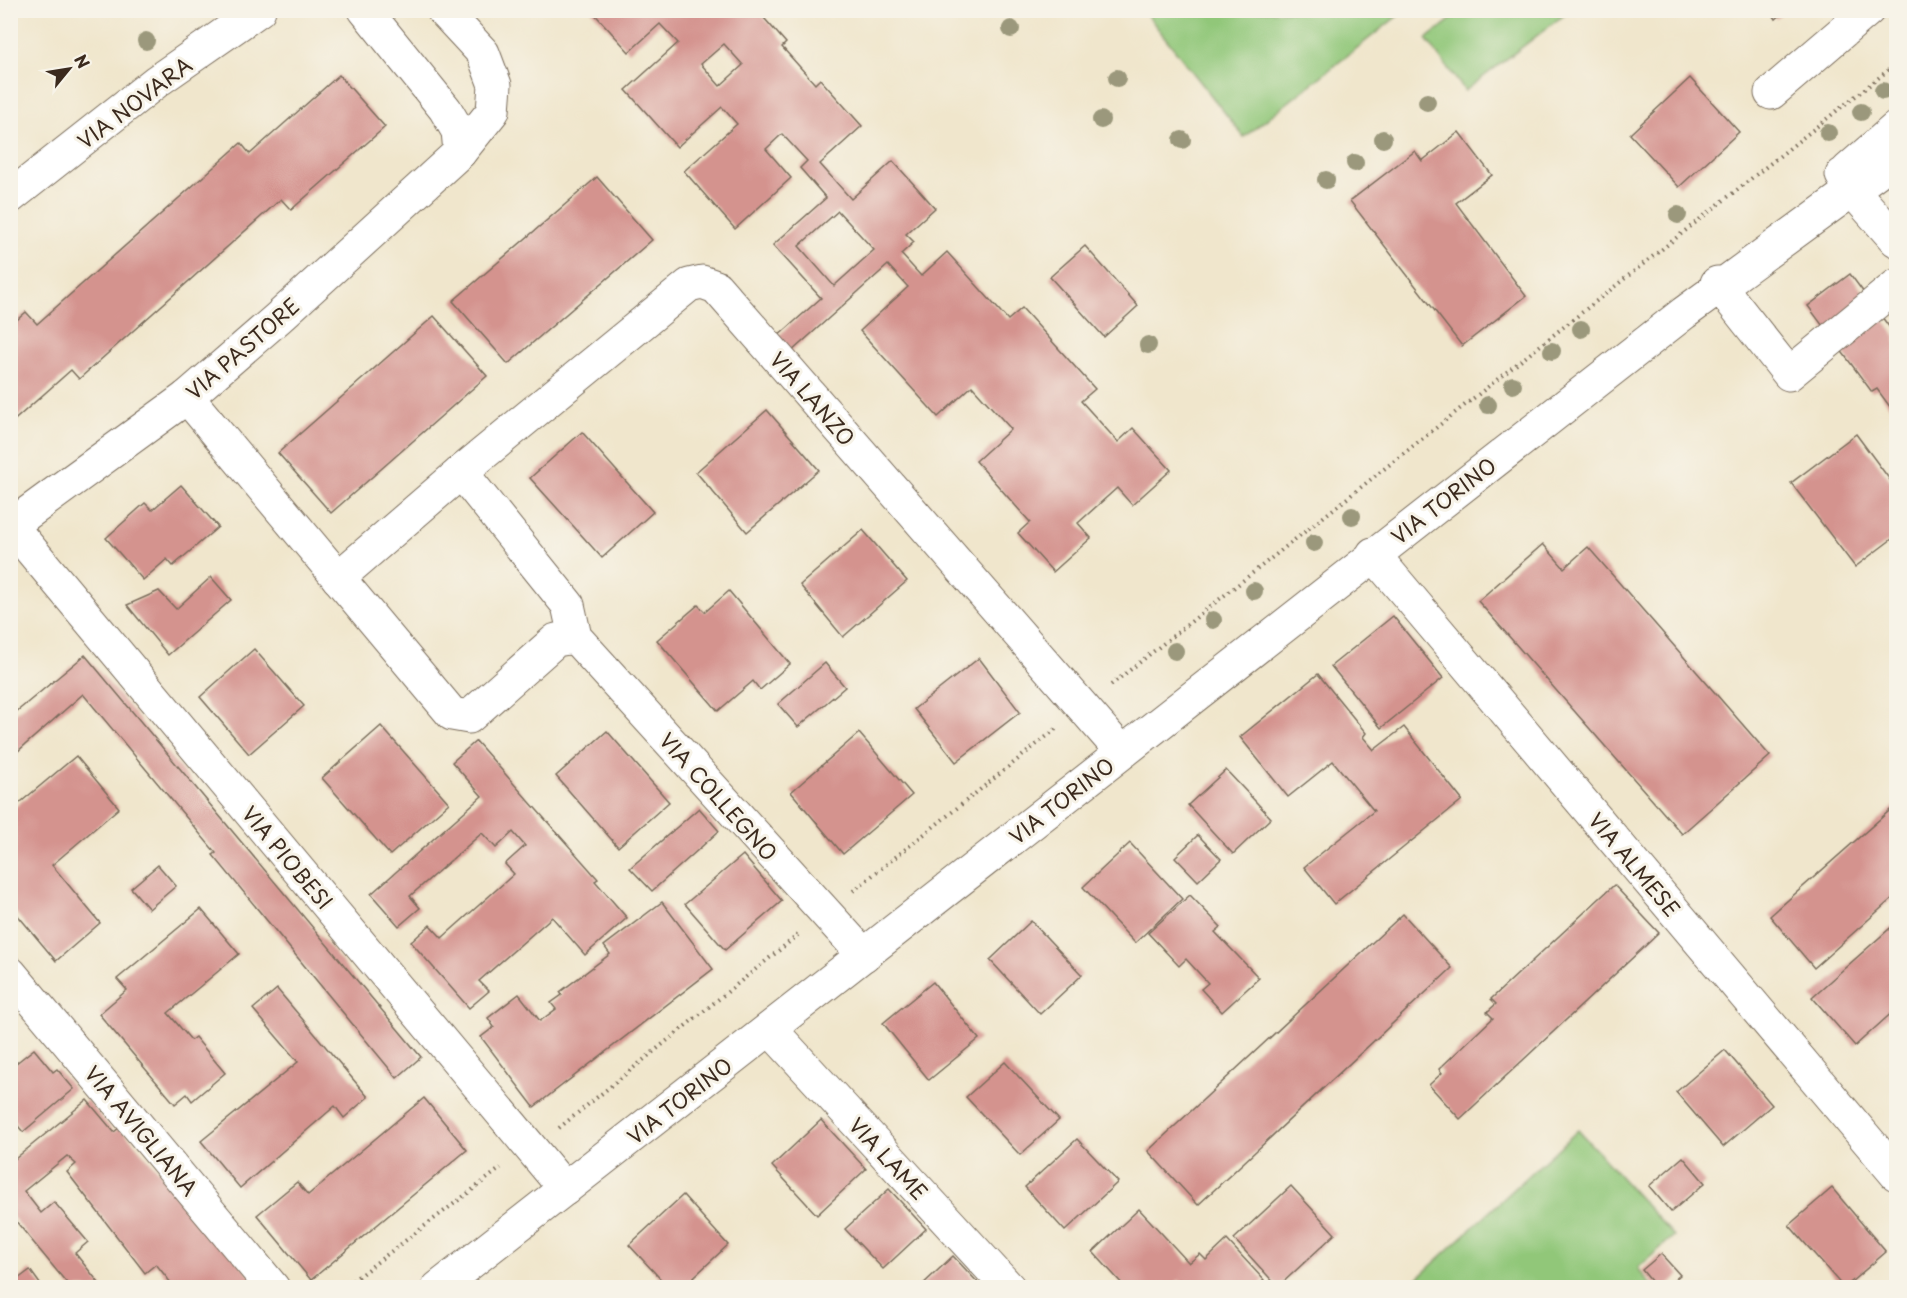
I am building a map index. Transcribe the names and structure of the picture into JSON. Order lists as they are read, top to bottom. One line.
{"streets":{"street":["VIA NOVARA","VIA PASTORE","VIA LANZO","VIA TORINO","VIA COLLEGNO","VIA PIOBESI","VIA ALMESE","VIA AVIGLIANA","VIA LAME"]},"crossings":[["VIA PASTORE","VIA PIOBESI"],["VIA LANZO","VIA TORINO"],["VIA TORINO","VIA COLLEGNO"],["VIA TORINO","VIA PIOBESI"],["VIA TORINO","VIA ALMESE"],["VIA TORINO","VIA LAME"]],"north":"top right"}
